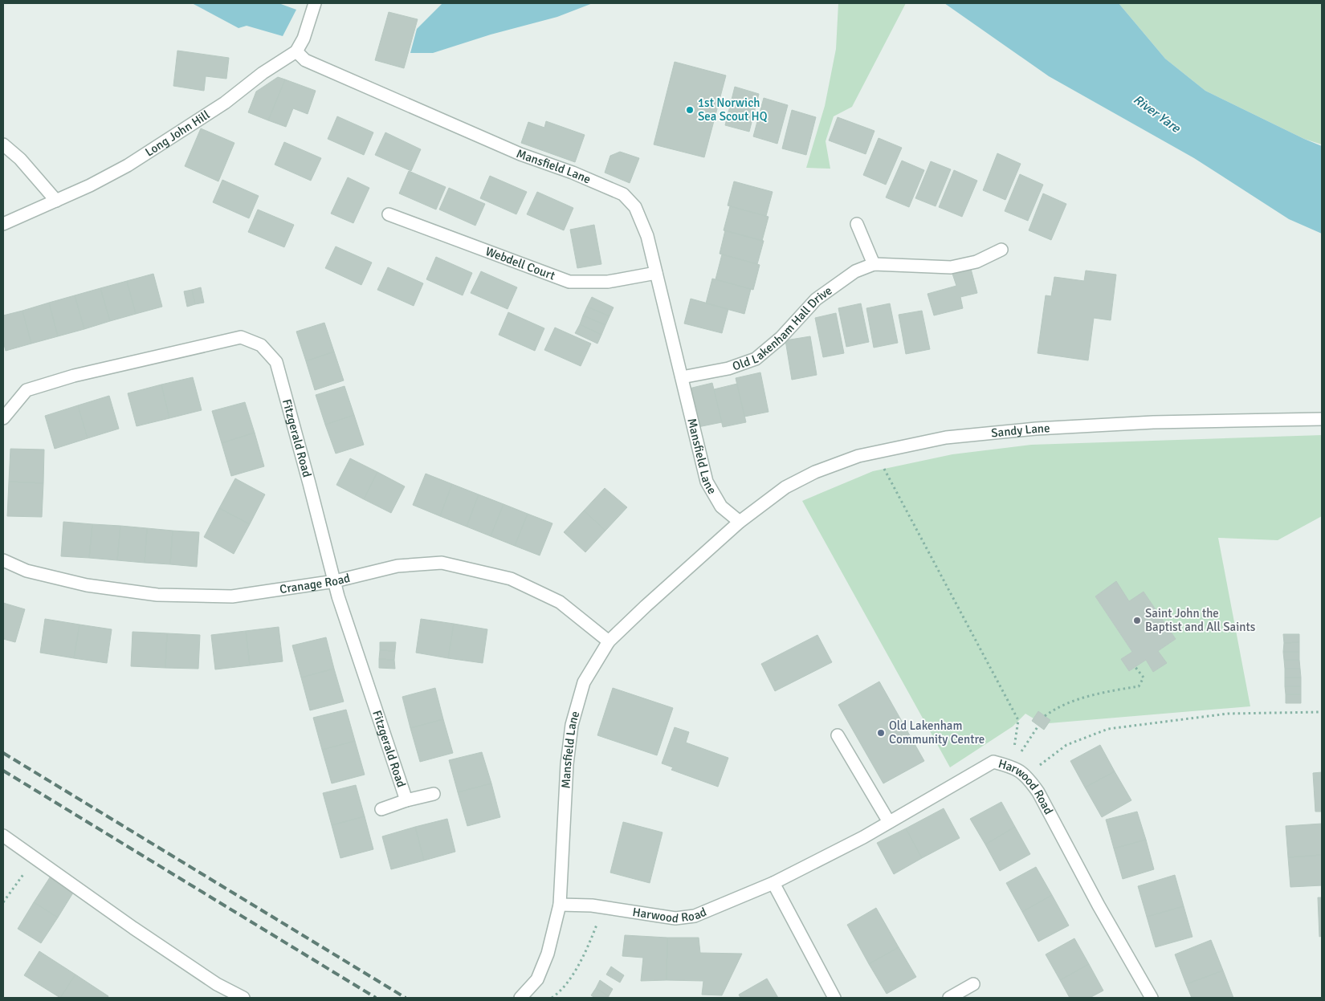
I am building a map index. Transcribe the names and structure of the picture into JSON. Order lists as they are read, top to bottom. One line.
{"streets":{"street":["Long John Hill","Mansfield Lane","Webdell Court","Old Lakenham Hall Drive","Sandy Lane","Fitzgerald Road","Cranage Road","Harwood Road"]},"crossings":[["Long John Hill","Mansfield Lane"],["Mansfield Lane","Webdell Court"],["Mansfield Lane","Old Lakenham Hall Drive"],["Mansfield Lane","Sandy Lane"],["Mansfield Lane","Cranage Road"],["Mansfield Lane","Harwood Road"],["Fitzgerald Road","Cranage Road"]],"water":["River Yare"],"places":["1st Norwich Sea Scout HQ","Saint John the Baptist and All Saints","Old Lakenham Community Centre"]}
